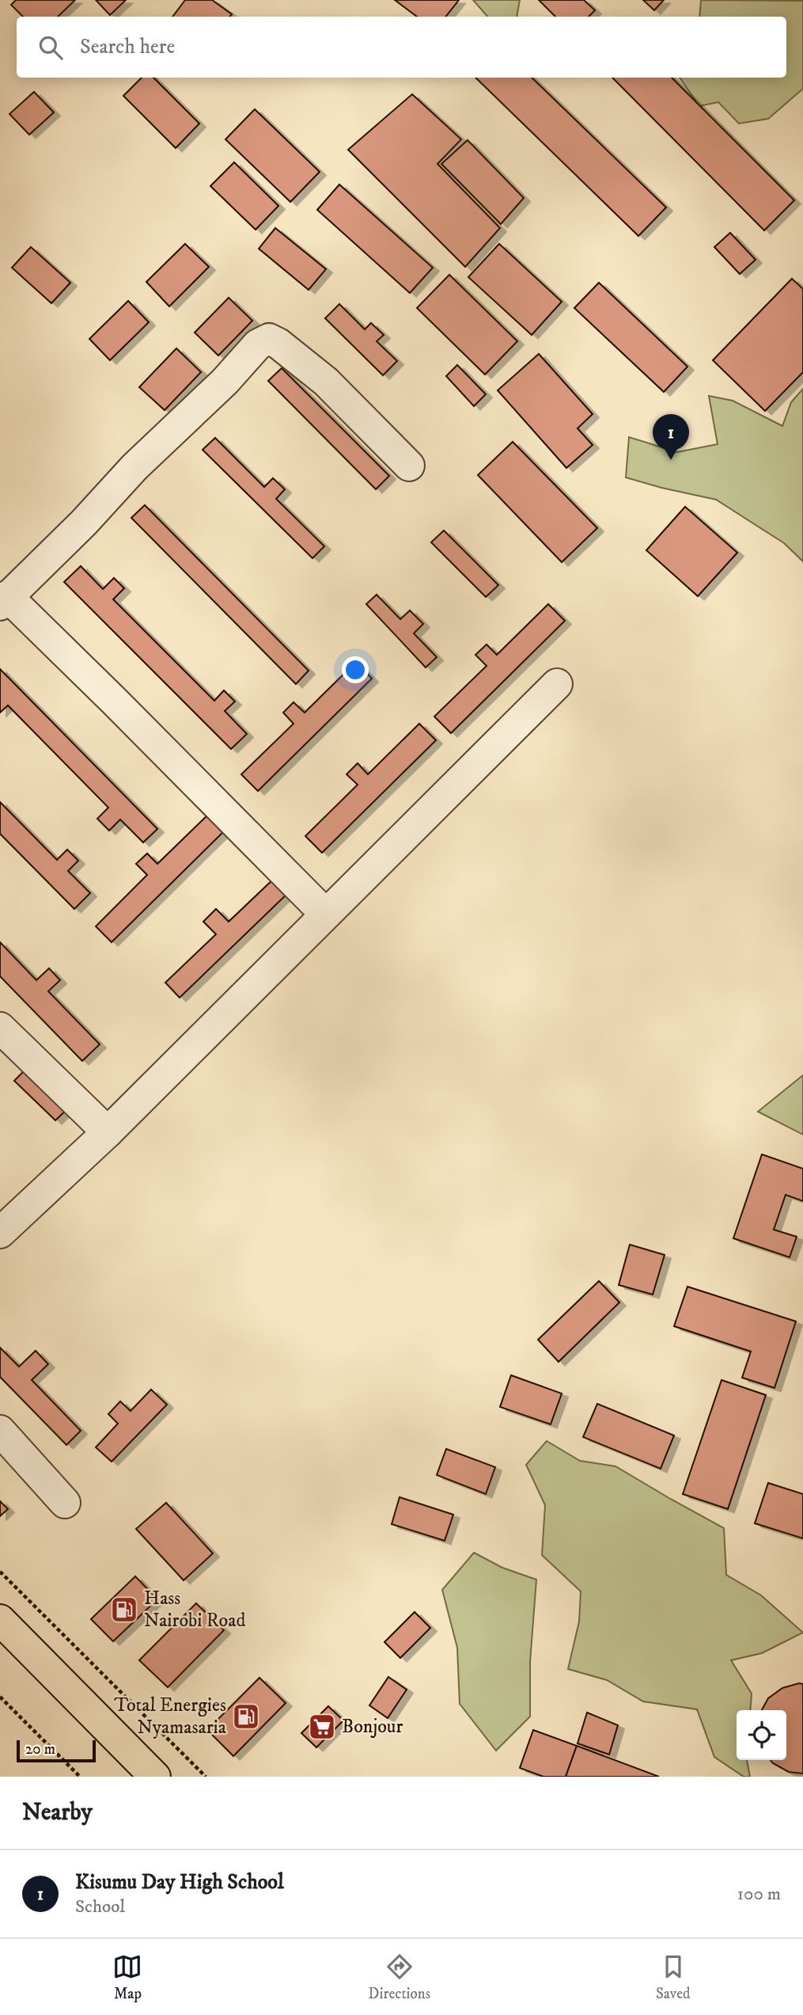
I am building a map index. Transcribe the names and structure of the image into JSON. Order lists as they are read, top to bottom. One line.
{"places":{"fuel station":["Hass Nairobi Road","Total Energies Nyamasaria"],"supermarket":["Bonjour"]},"scale_bar":"20 m","page":{"search":"Search here","pins":"1","scale":"20 m","heading":"Nearby","list":[{"mark":"1","name":"Kisumu Day High School","note":"School","value":"100 m"}],"nav":["Map","Directions","Saved"]}}
